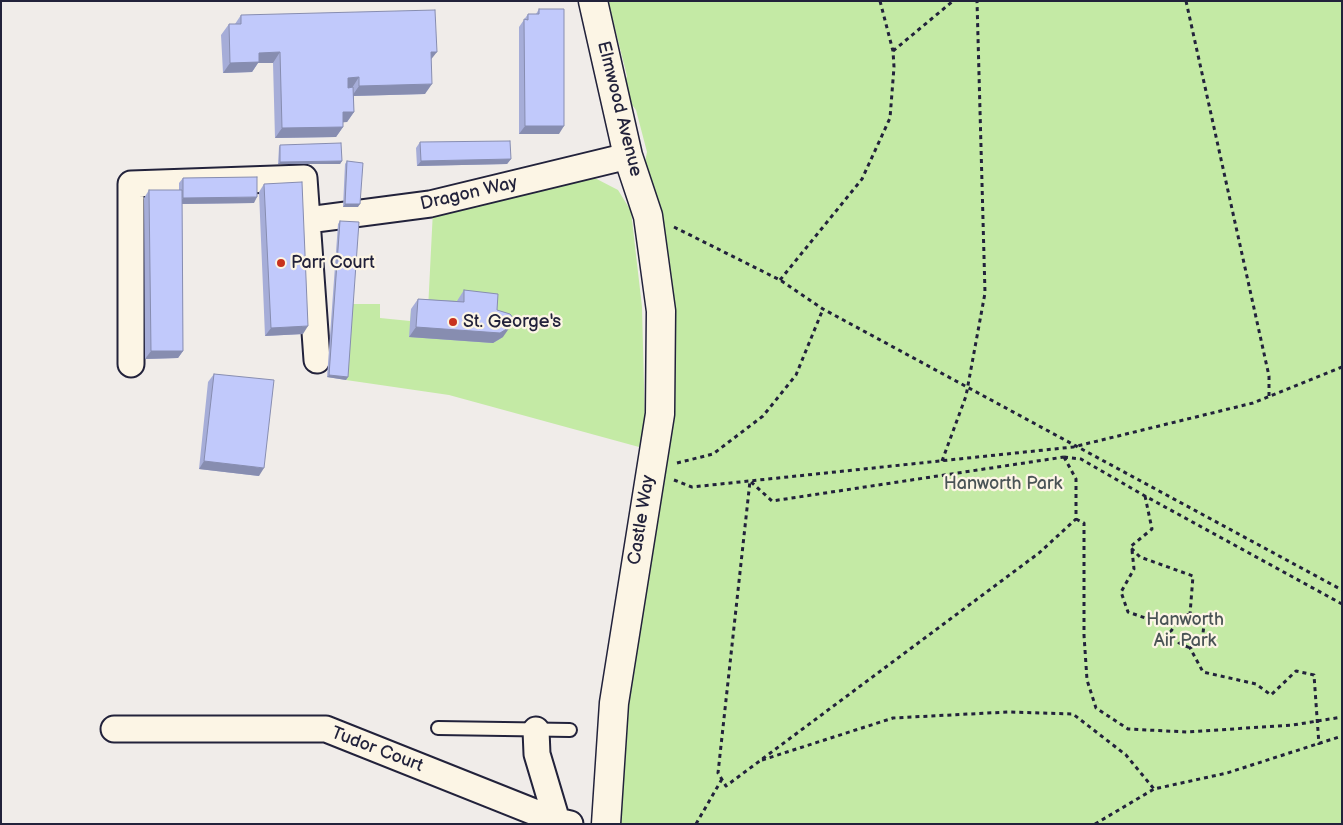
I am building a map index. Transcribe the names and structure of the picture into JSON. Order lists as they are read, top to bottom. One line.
{"streets":{"street":["Elmwood Avenue","Dragon Way","Castle Way","Tudor Court"]},"crossings":[["Elmwood Avenue","Dragon Way"],["Elmwood Avenue","Castle Way"]],"parks":["Hanworth Park","Hanworth Air Park"],"places":["Parr Court","St. George's"]}
